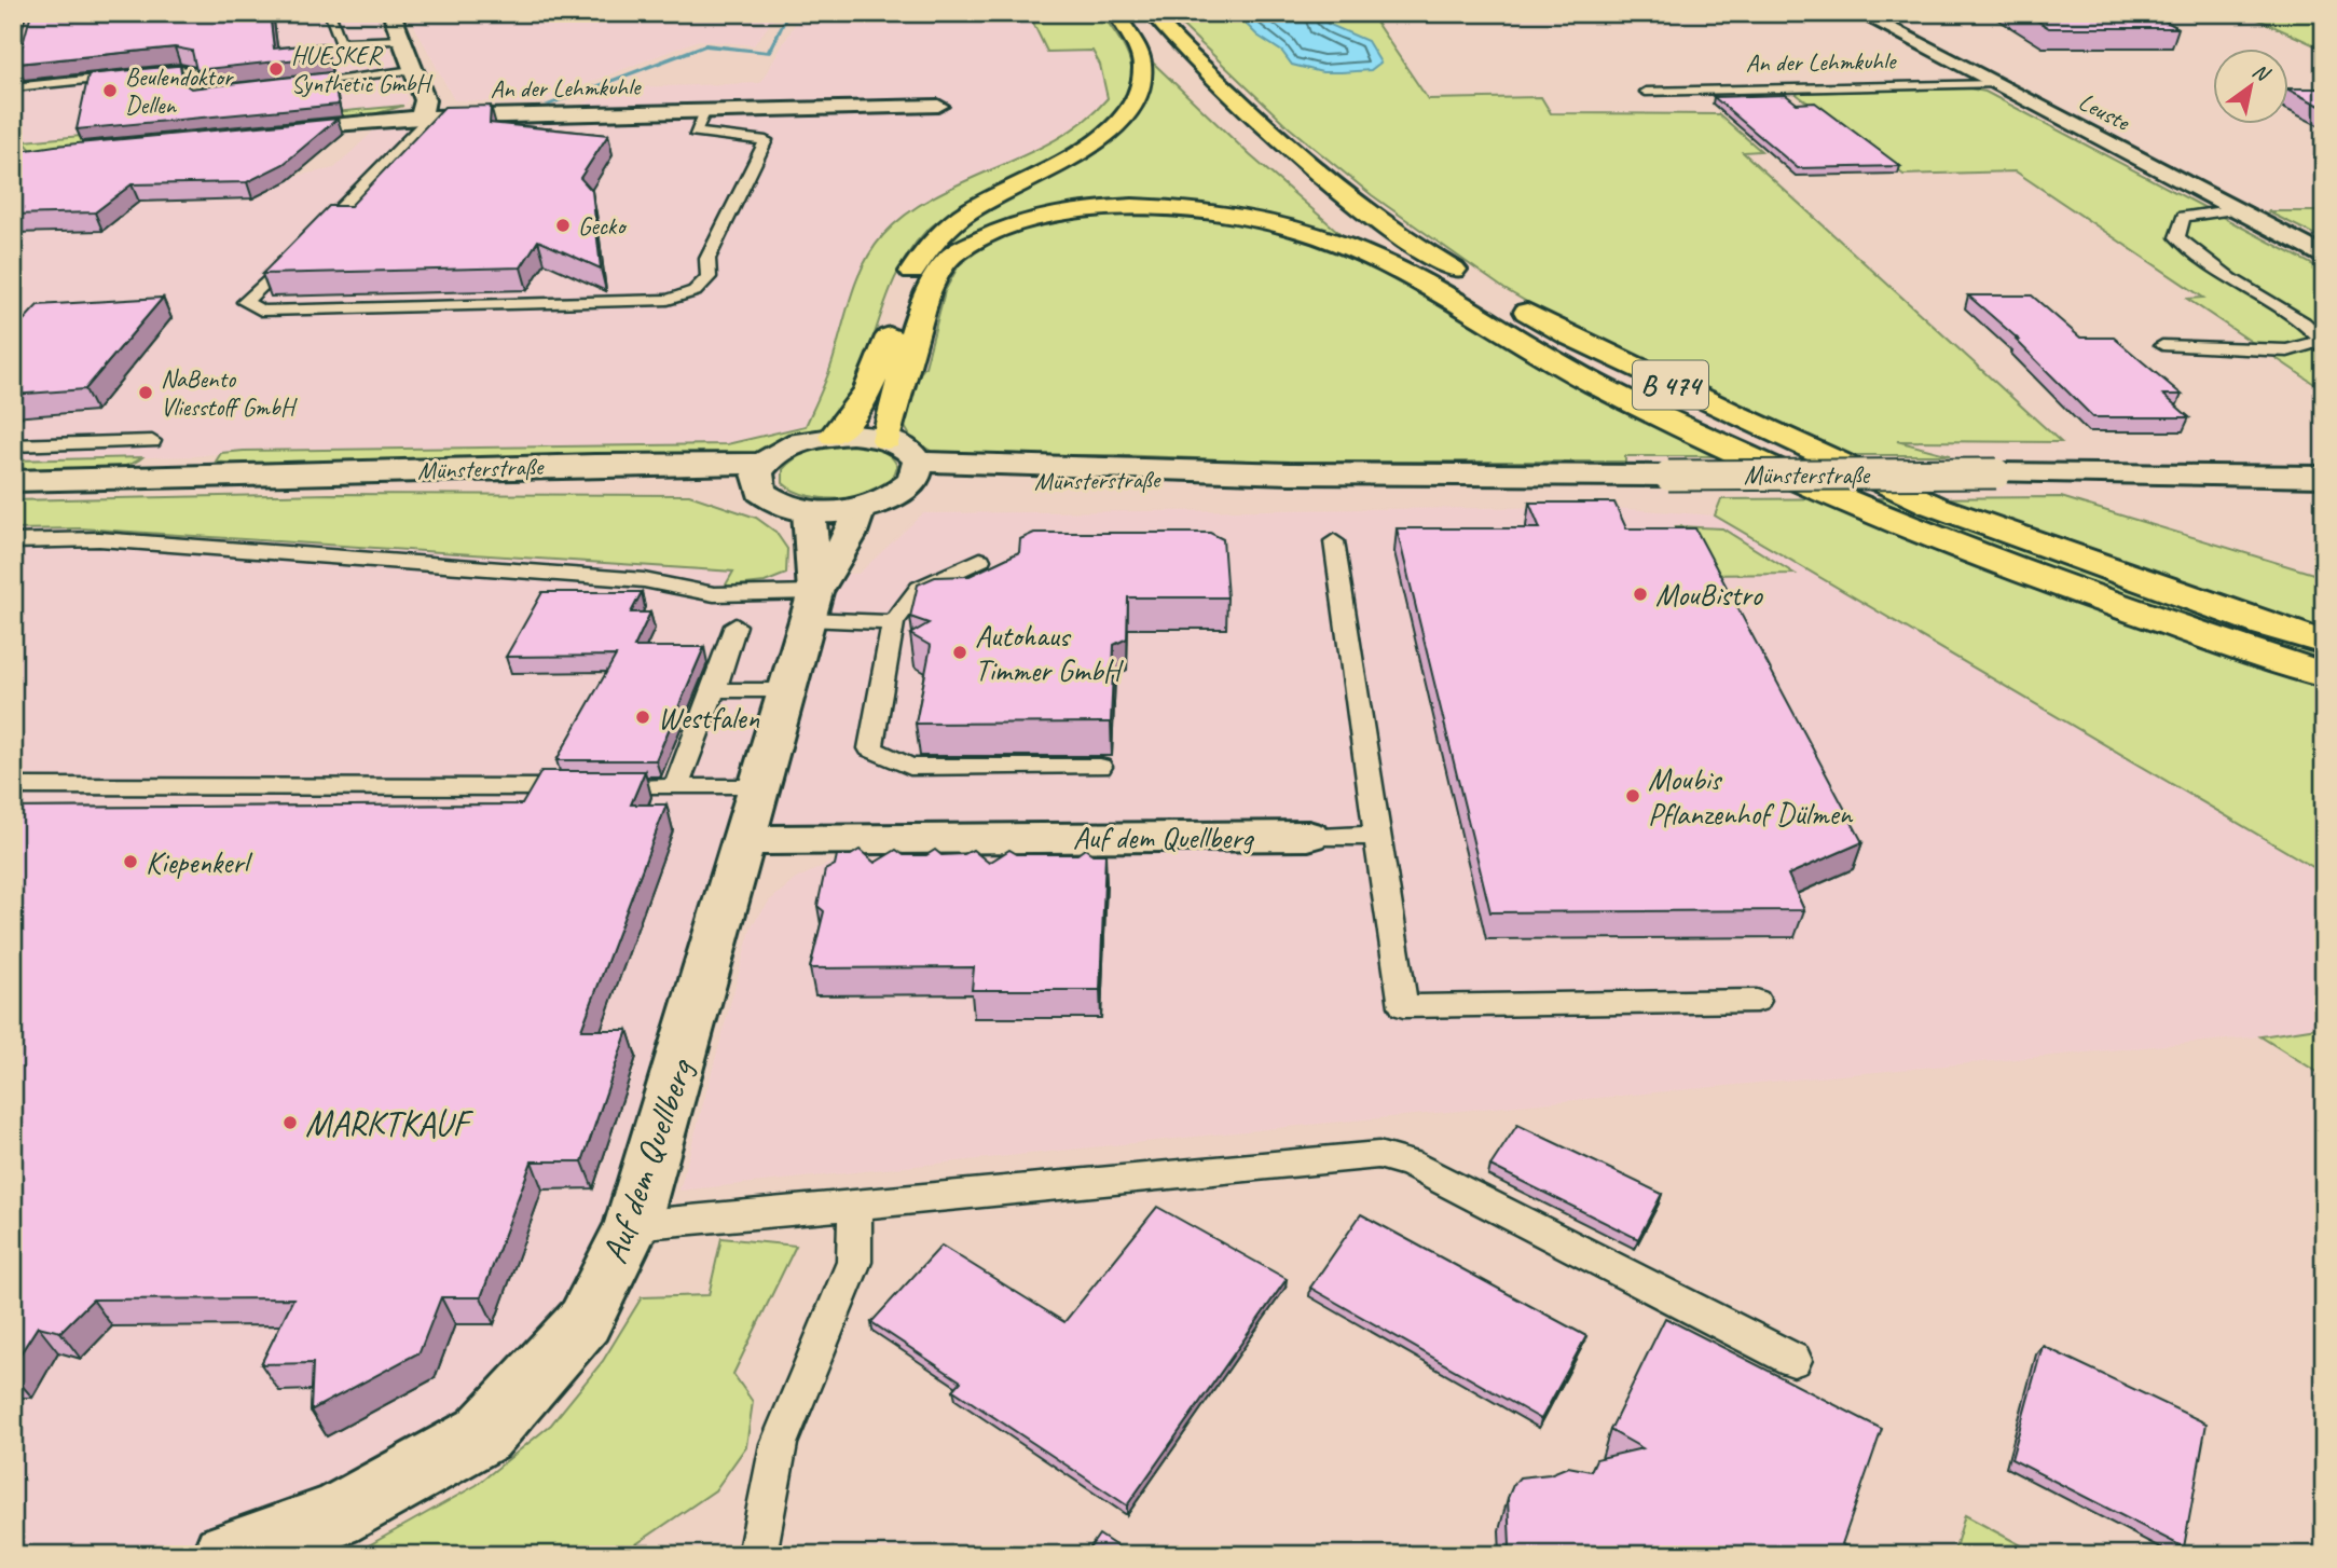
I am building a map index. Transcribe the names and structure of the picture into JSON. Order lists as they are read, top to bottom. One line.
{"streets":{"highway":["B 474"],"street":["An der Lehmkuhle","Leuste","Münsterstraße","Auf dem Quellberg"]},"crossings":[["An der Lehmkuhle","Leuste"],["Münsterstraße","Auf dem Quellberg"]],"places":["HUESKER Synthetic GmbH","Beulendoktor Dellen","Gecko","NaBento Vliesstoff GmbH","MouBistro","Autohaus Timmer GmbH","Westfalen","Moubis Pflanzenhof Dülmen","Kiepenkerl","MARKTKAUF"],"north":"top right"}
